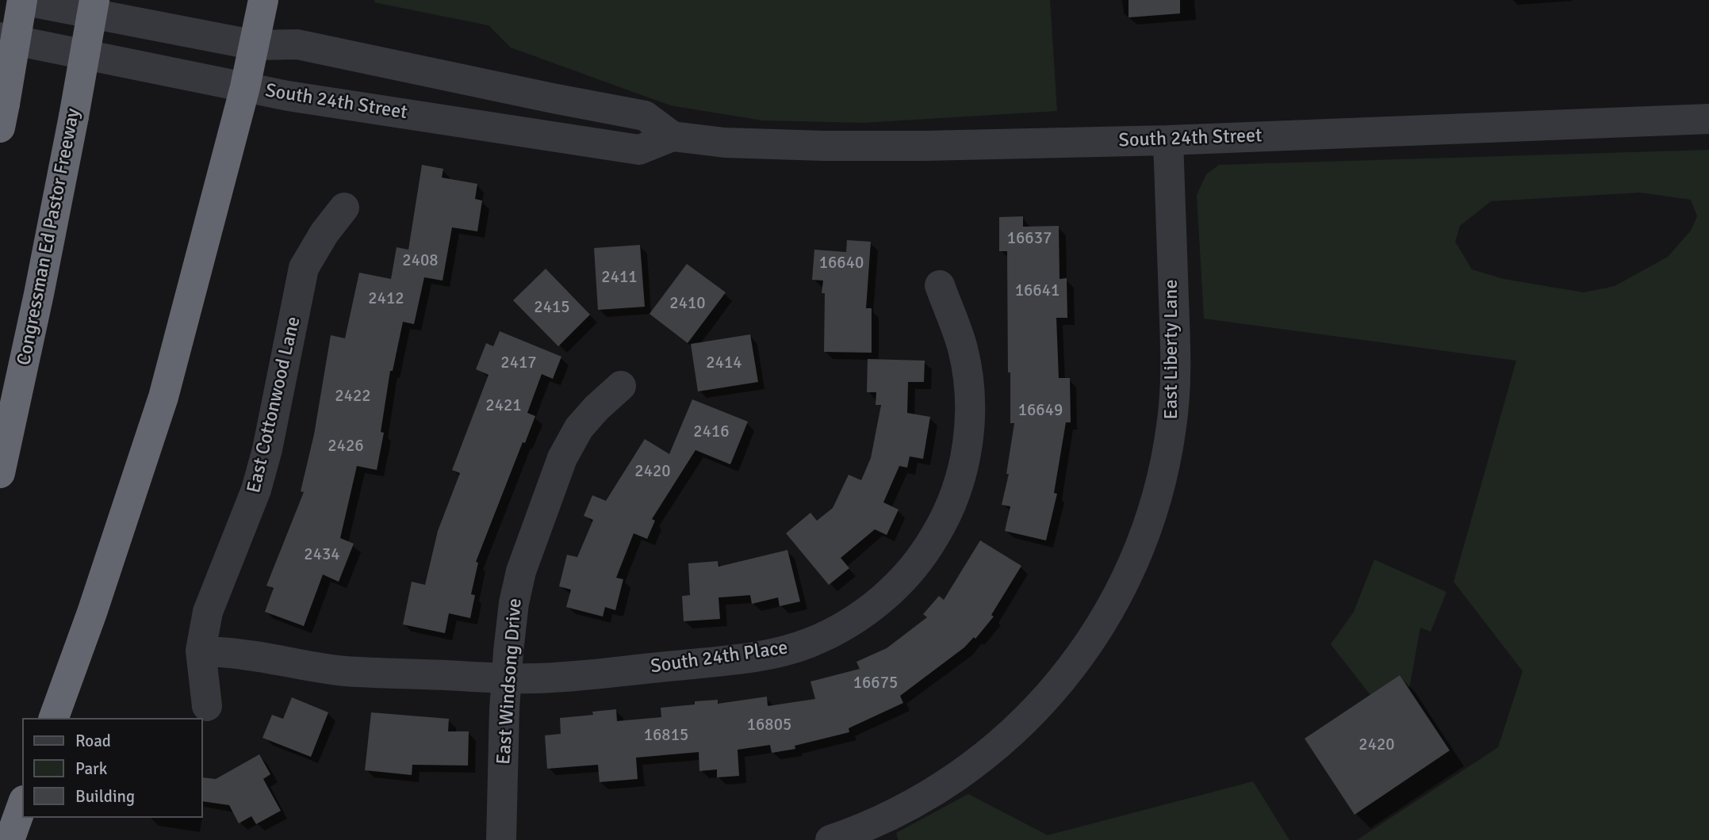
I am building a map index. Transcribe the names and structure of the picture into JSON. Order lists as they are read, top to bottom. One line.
{"streets":{"highway":["Congressman Ed Pastor Freeway"],"street":["South 24th Street","East Liberty Lane","East Cottonwood Lane","South 24th Place","East Windsong Drive"]},"crossings":[["South 24th Street","East Liberty Lane"],["East Cottonwood Lane","South 24th Place"],["South 24th Place","East Windsong Drive"]],"house_numbers":["16637","2408","16640","2411","16641","2412","2410","2415","2417","2414","2422","2421","16649","2416","2426","2420","2434","16675","16805","16815","2420"],"legend":["Road","Park","Building"]}
